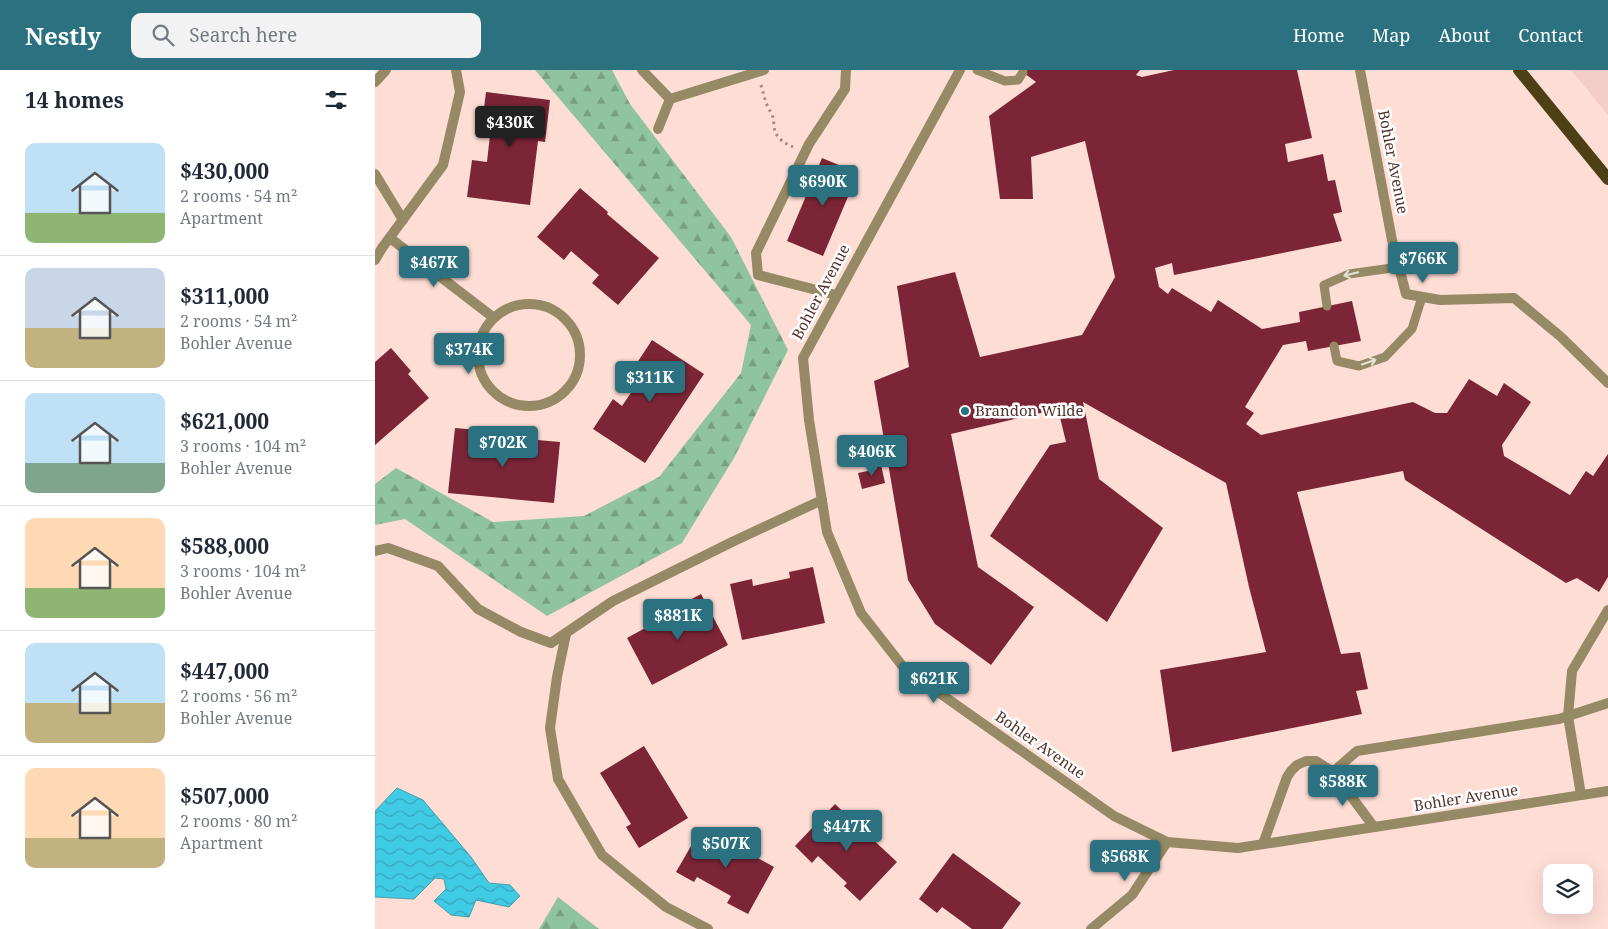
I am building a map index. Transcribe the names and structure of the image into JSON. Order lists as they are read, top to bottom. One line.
{"streets":{"street":["Bohler Avenue"]},"places":["Brandon Wilde"],"page":{"header":"Nestly","search":"Search here","nav":["Home","Map","About","Contact"],"heading":"14 homes","price":["$430K","$690K","$766K","$467K","$374K","$311K","$702K","$406K","$881K","$621K","$588K","$447K","$507K","$568K"],"list":[{"name":"$430,000","note":"2 rooms · 54 m² · Apartment"},{"name":"$311,000","note":"2 rooms · 54 m² · Bohler Avenue"},{"name":"$621,000","note":"3 rooms · 104 m² · Bohler Avenue"},{"name":"$588,000","note":"3 rooms · 104 m² · Bohler Avenue"},{"name":"$447,000","note":"2 rooms · 56 m² · Bohler Avenue"},{"name":"$507,000","note":"2 rooms · 80 m² · Apartment"}]}}
